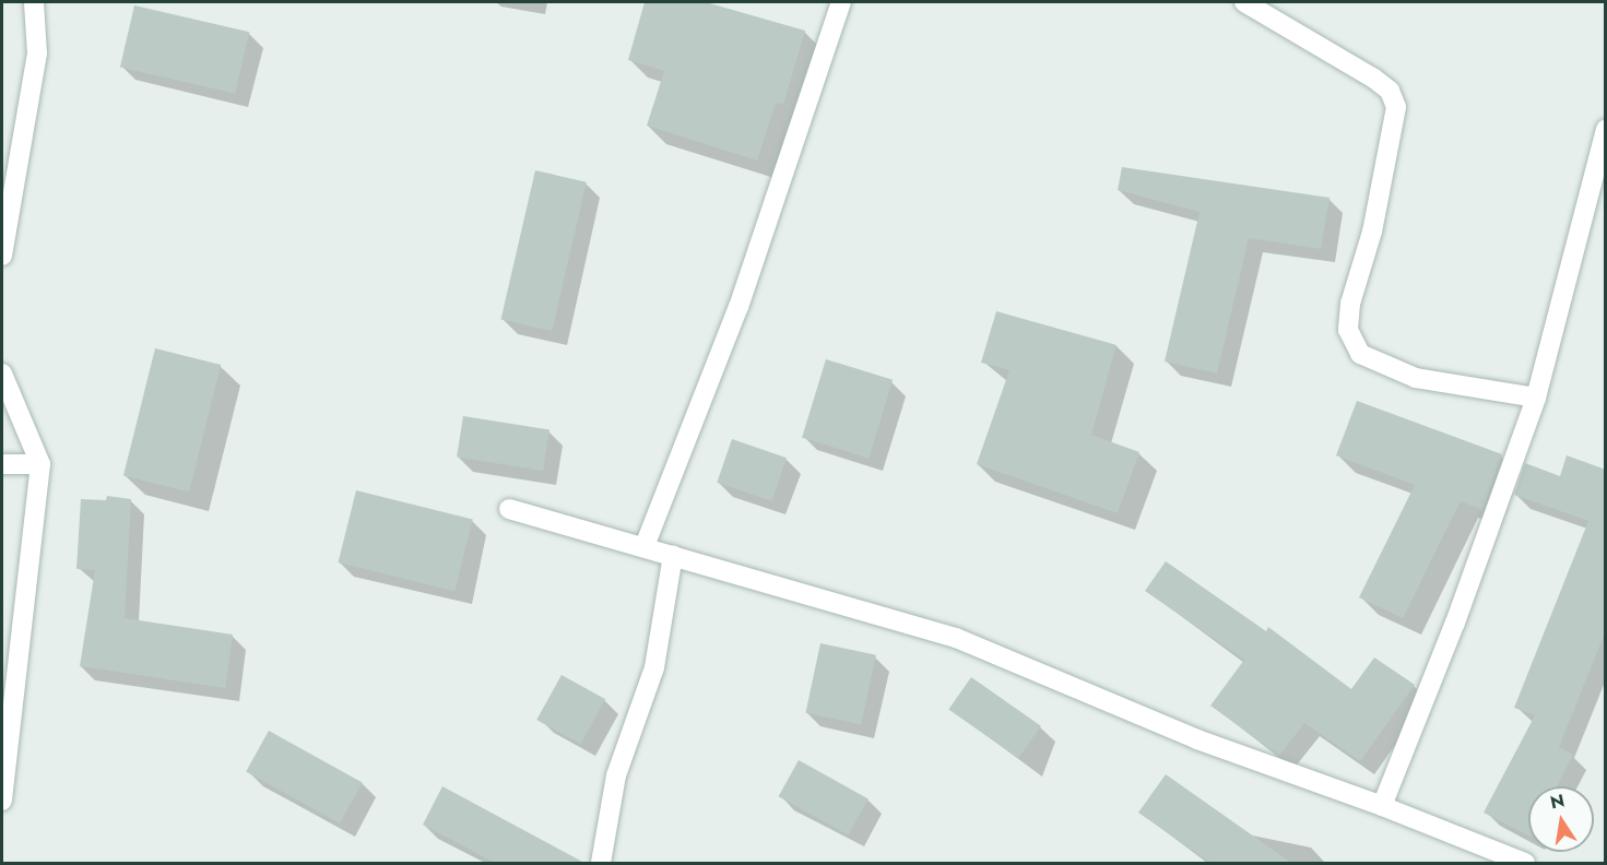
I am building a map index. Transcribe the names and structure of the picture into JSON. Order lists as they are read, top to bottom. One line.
{"north":"top"}
